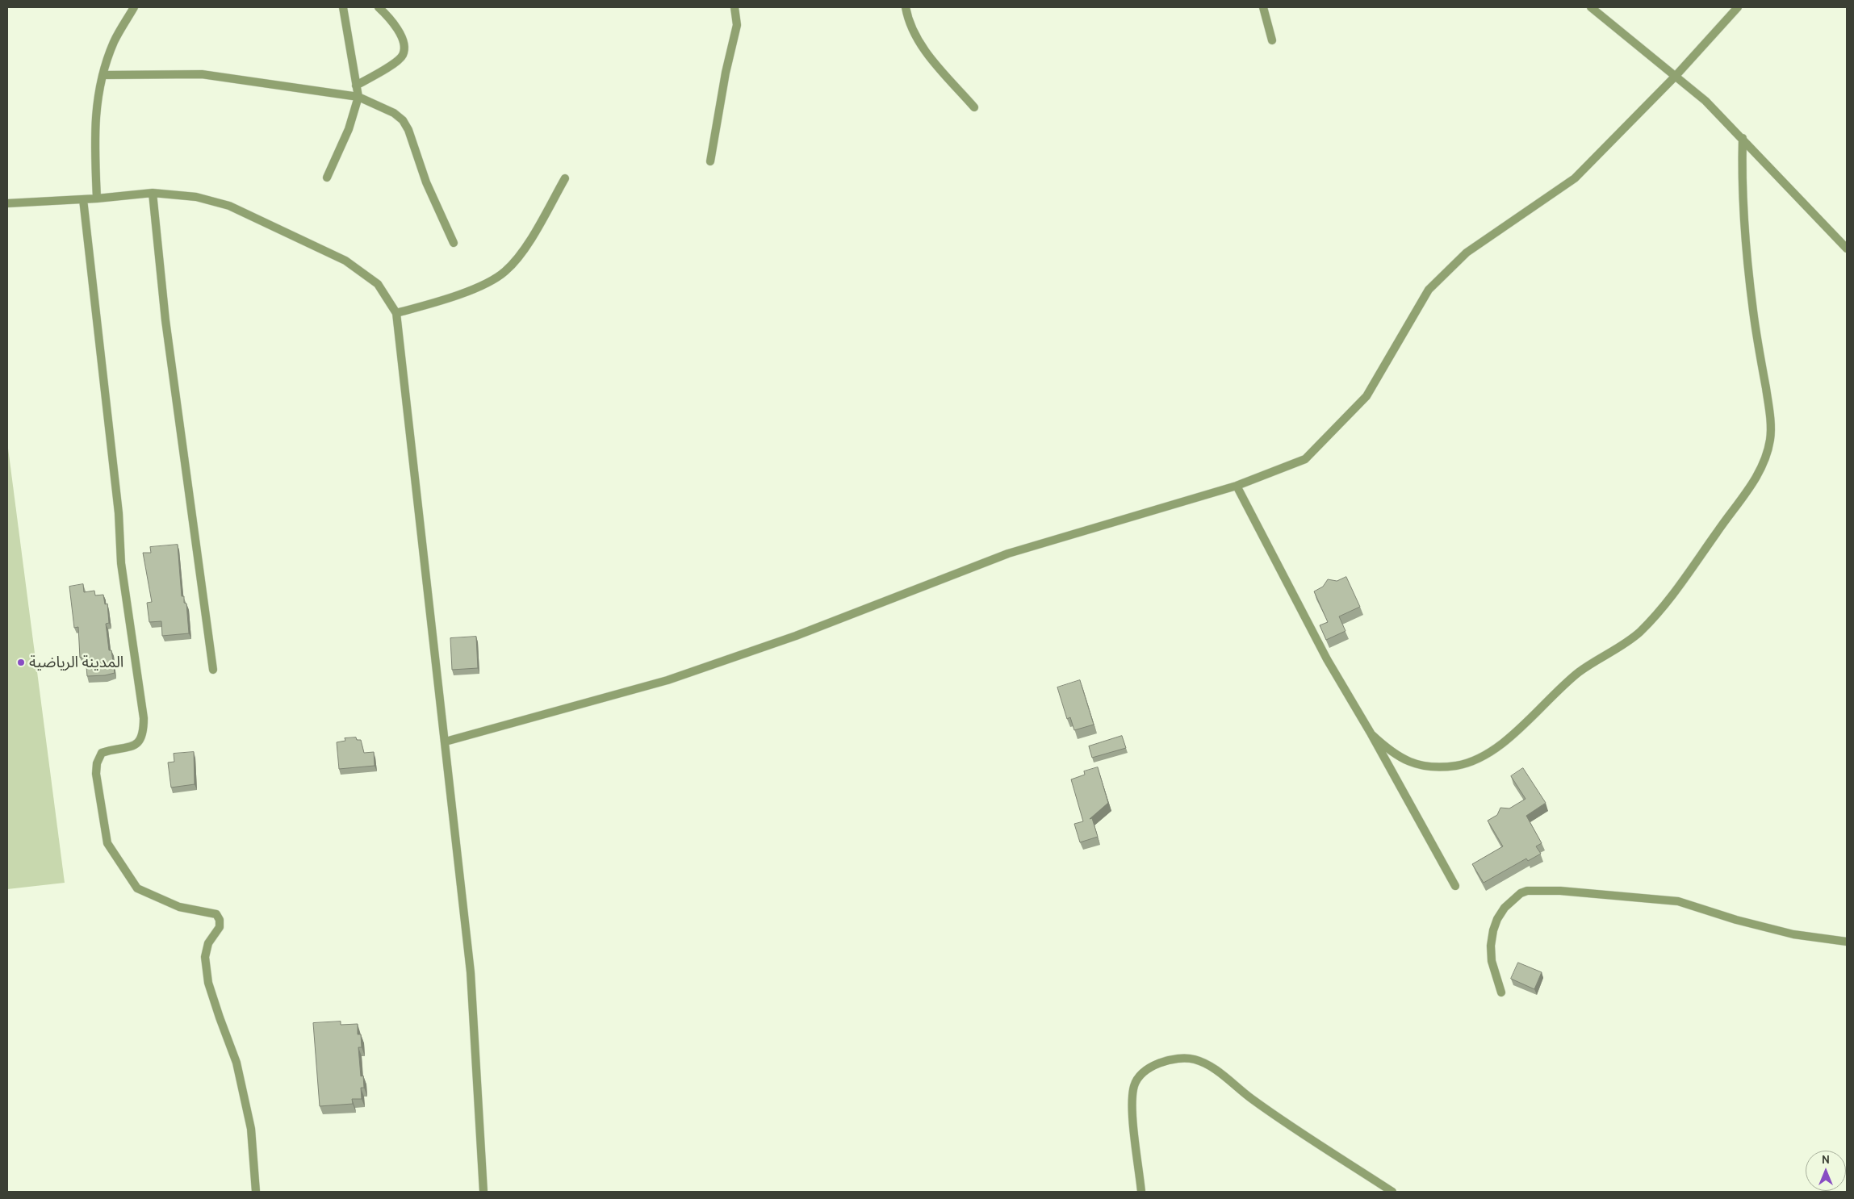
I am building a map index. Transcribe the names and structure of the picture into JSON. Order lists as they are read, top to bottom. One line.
{"places":["المدينة الرياضية"],"north":"top"}
